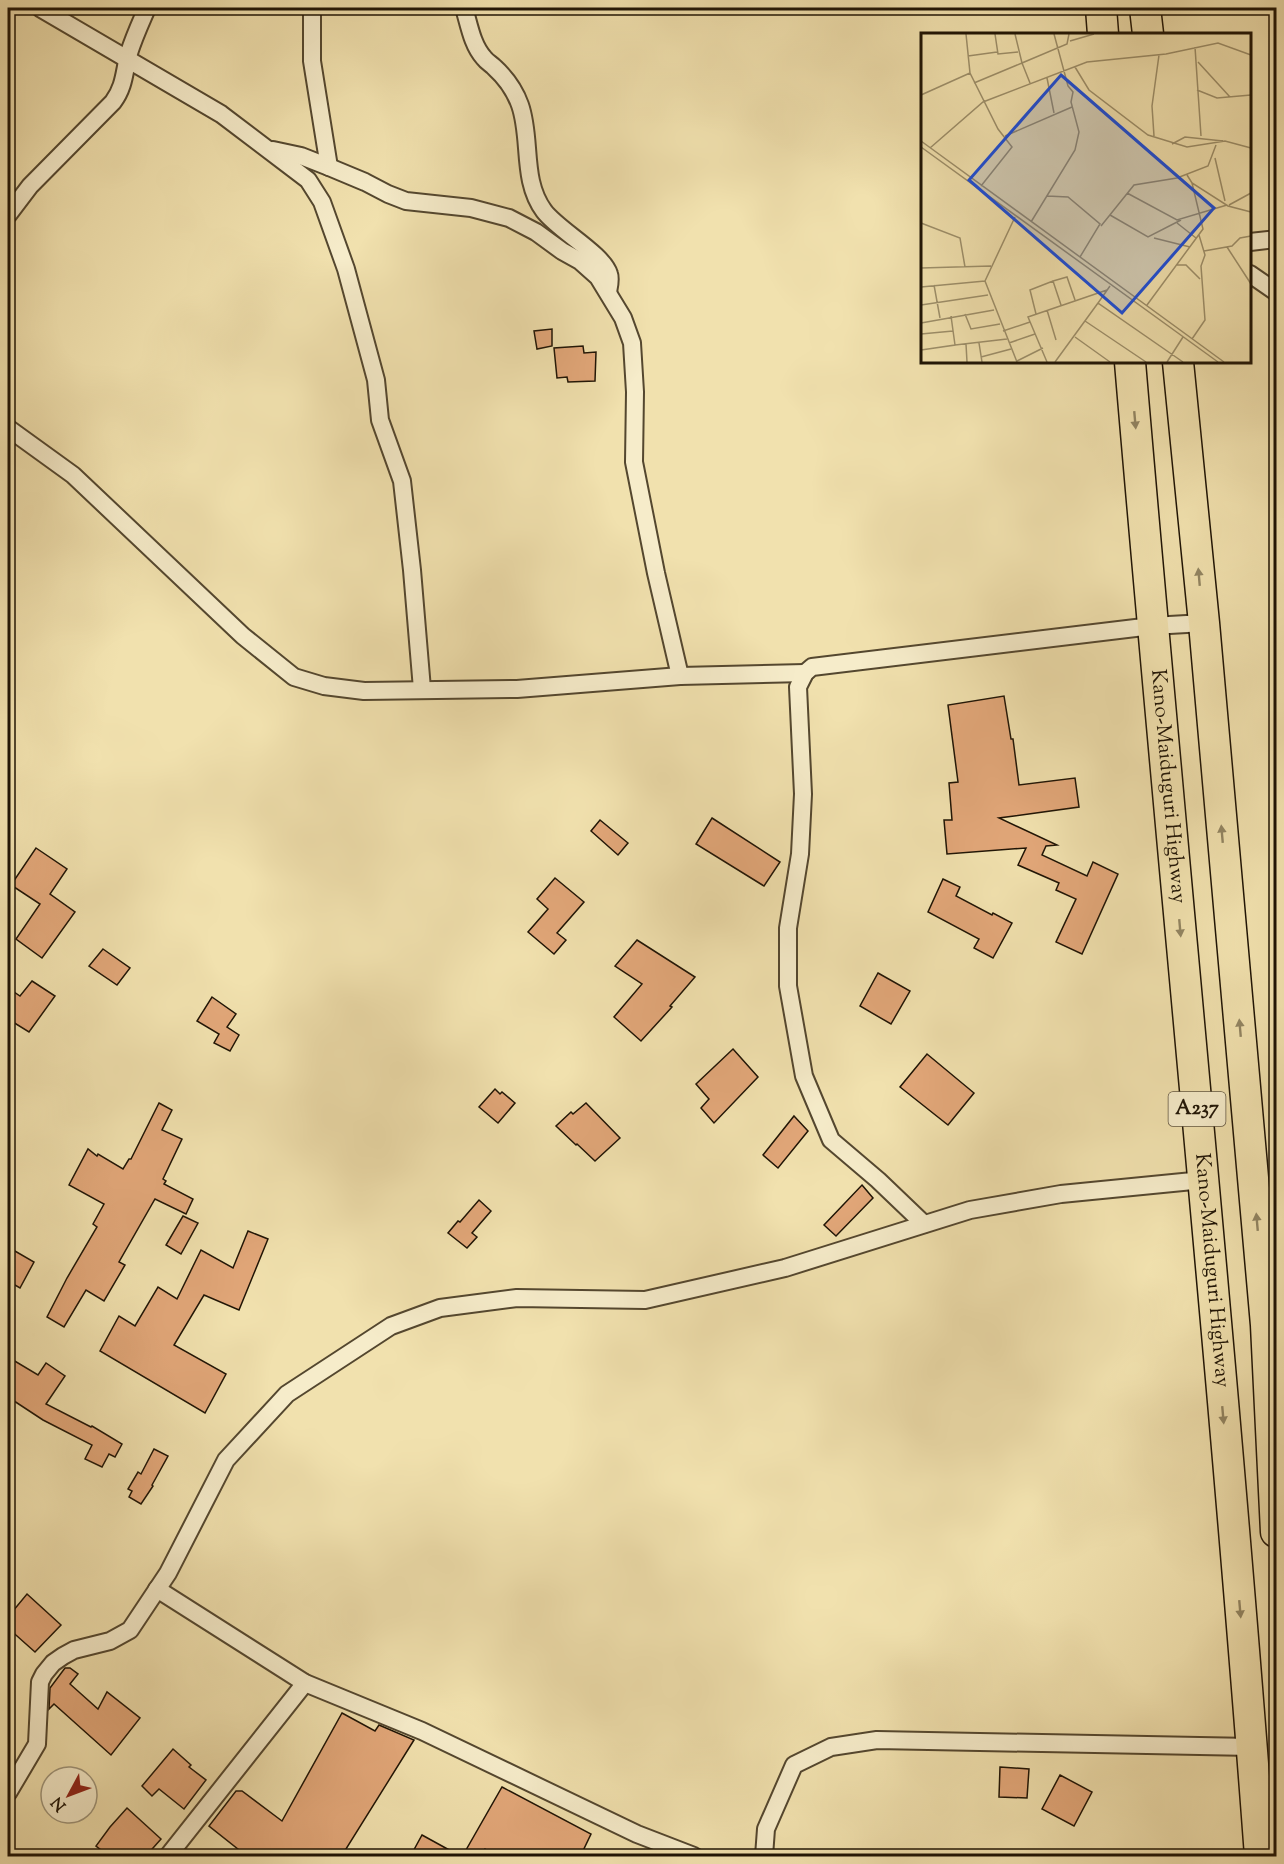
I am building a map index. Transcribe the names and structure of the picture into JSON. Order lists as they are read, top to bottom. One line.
{"streets":{"highway":["Kano-Maiduguri Highway","A237"]},"north":"bottom left"}
